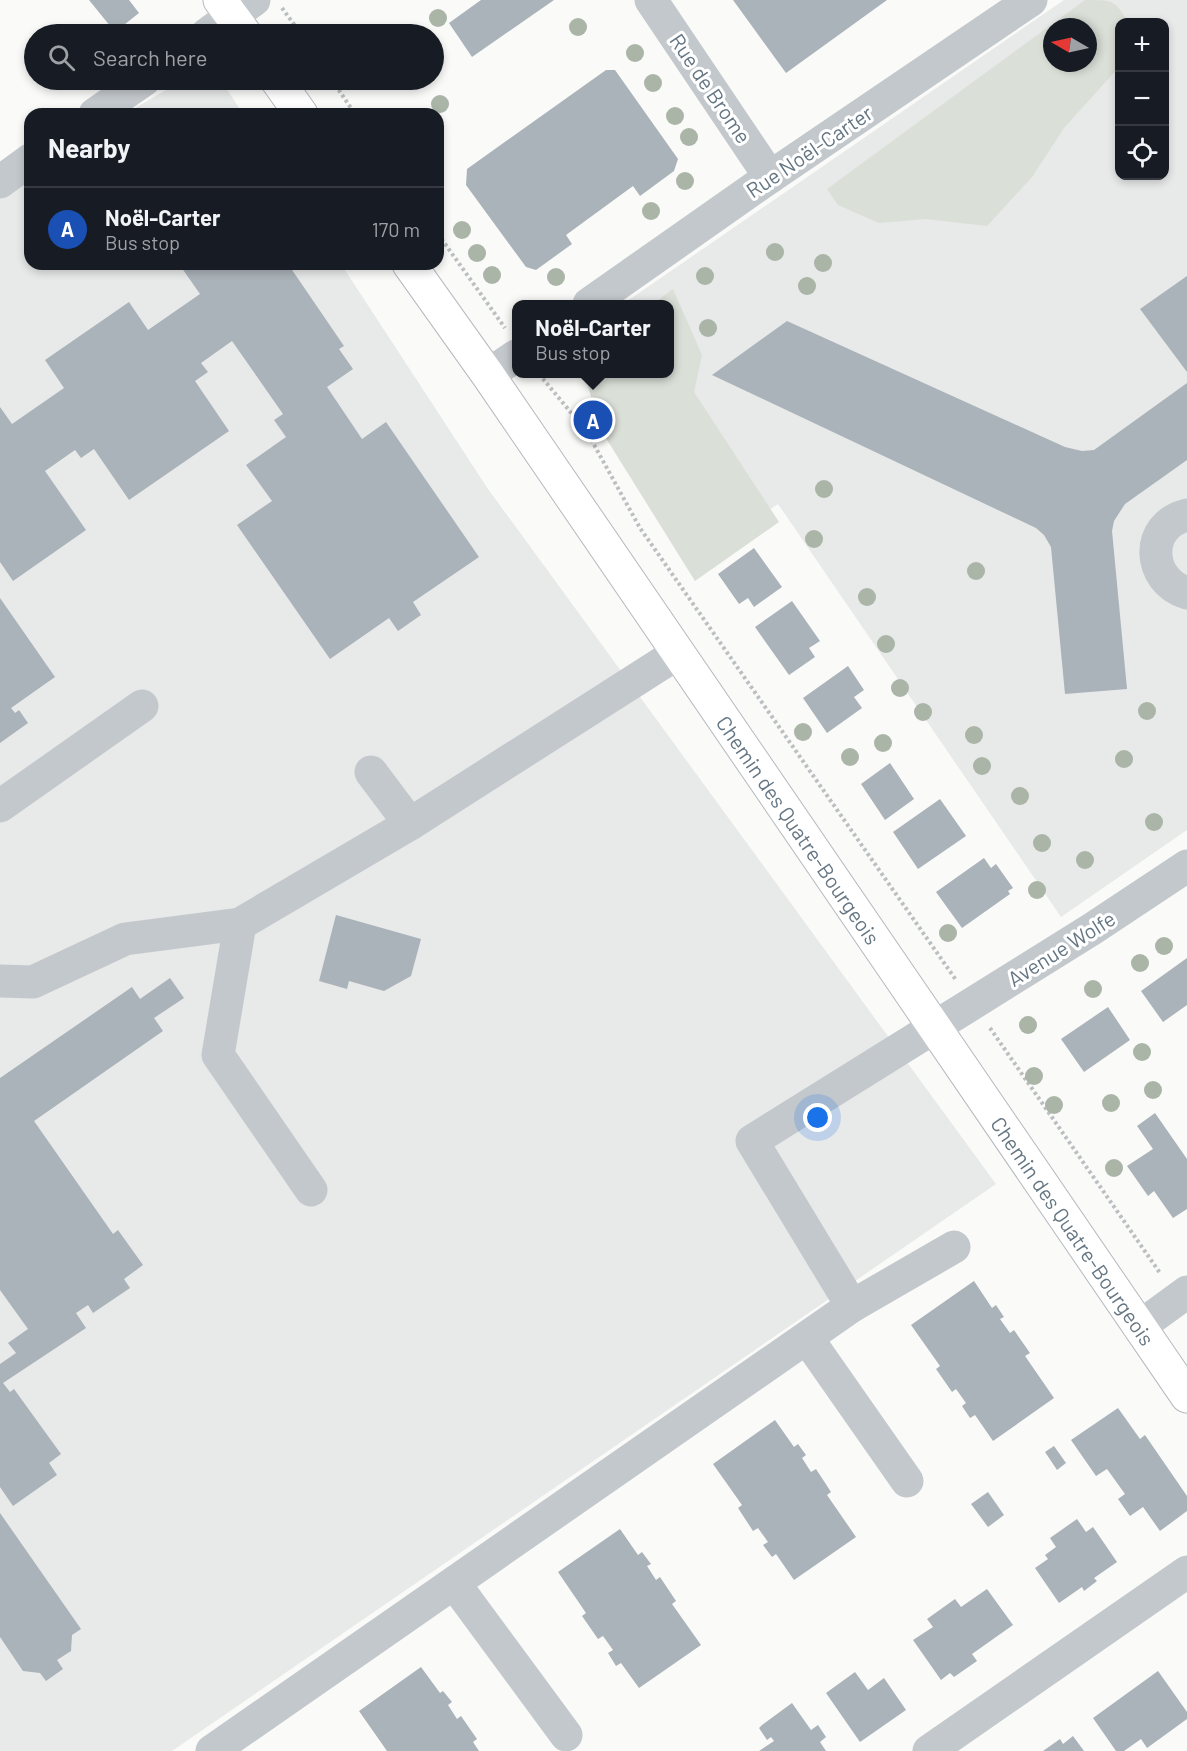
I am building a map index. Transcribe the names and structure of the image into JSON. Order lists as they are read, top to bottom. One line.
{"streets":{"main road":["Chemin des Quatre-Bourgeois"],"street":["Rue de Brome","Rue Noël-Carter","Avenue Wolfe"]},"crossings":[["Rue de Brome","Rue Noël-Carter"],["Chemin des Quatre-Bourgeois","Avenue Wolfe"]],"north":"left","page":{"map_buttons":["+","−"],"search":"Search here","heading":"Nearby","list":[{"mark":"A","name":"Noël-Carter","note":"Bus stop","value":"170 m"}],"popup":["Noël-Carter","Bus stop"],"pins":"A"}}
